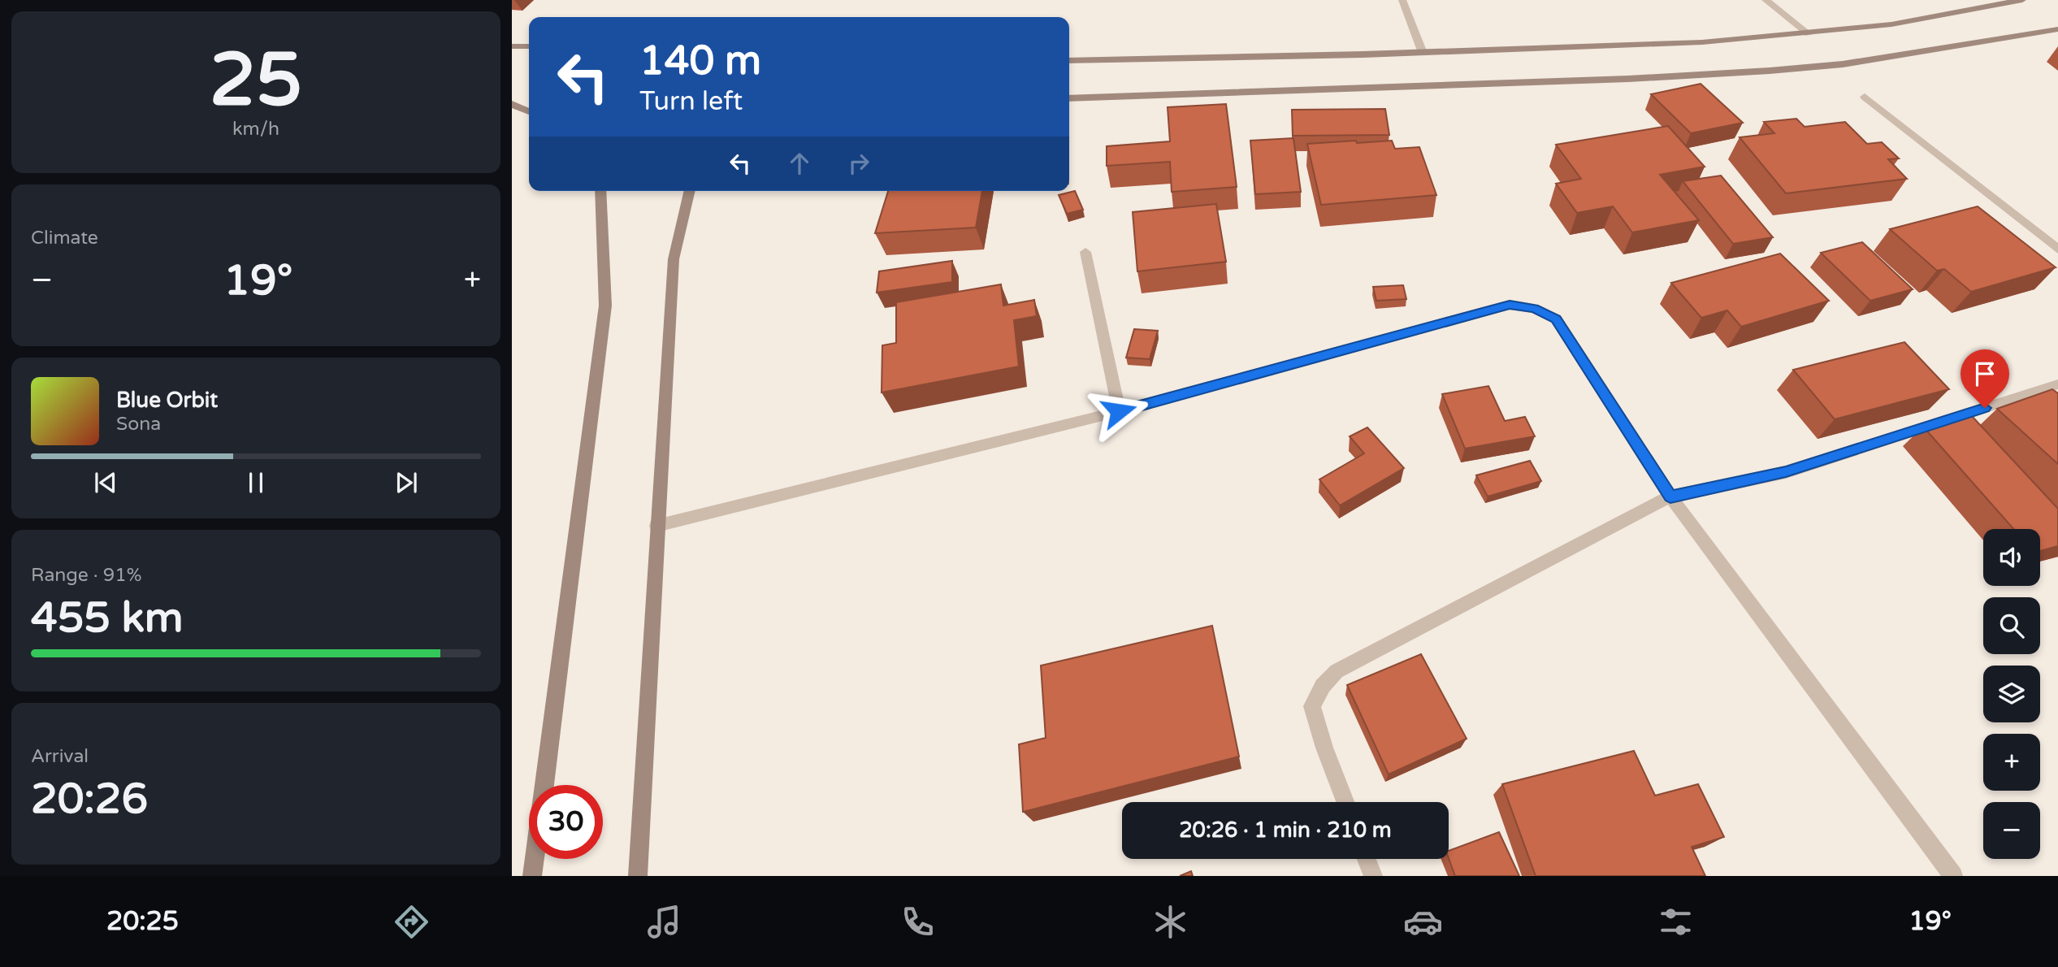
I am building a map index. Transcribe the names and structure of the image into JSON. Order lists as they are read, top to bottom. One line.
{"page":{"tile":[["25","km/h"],"Climate",["Range · 91%","455 km"],["Arrival","20:26"]],"turn":["140 m","Turn left"],"heat":["−","19°","+"],"song":["Blue Orbit","Sona"],"map_buttons":["+","−"],"limit":"30","trip":"20:26 · 1 min · 210 m","tabs":["20:25","19°"]}}
